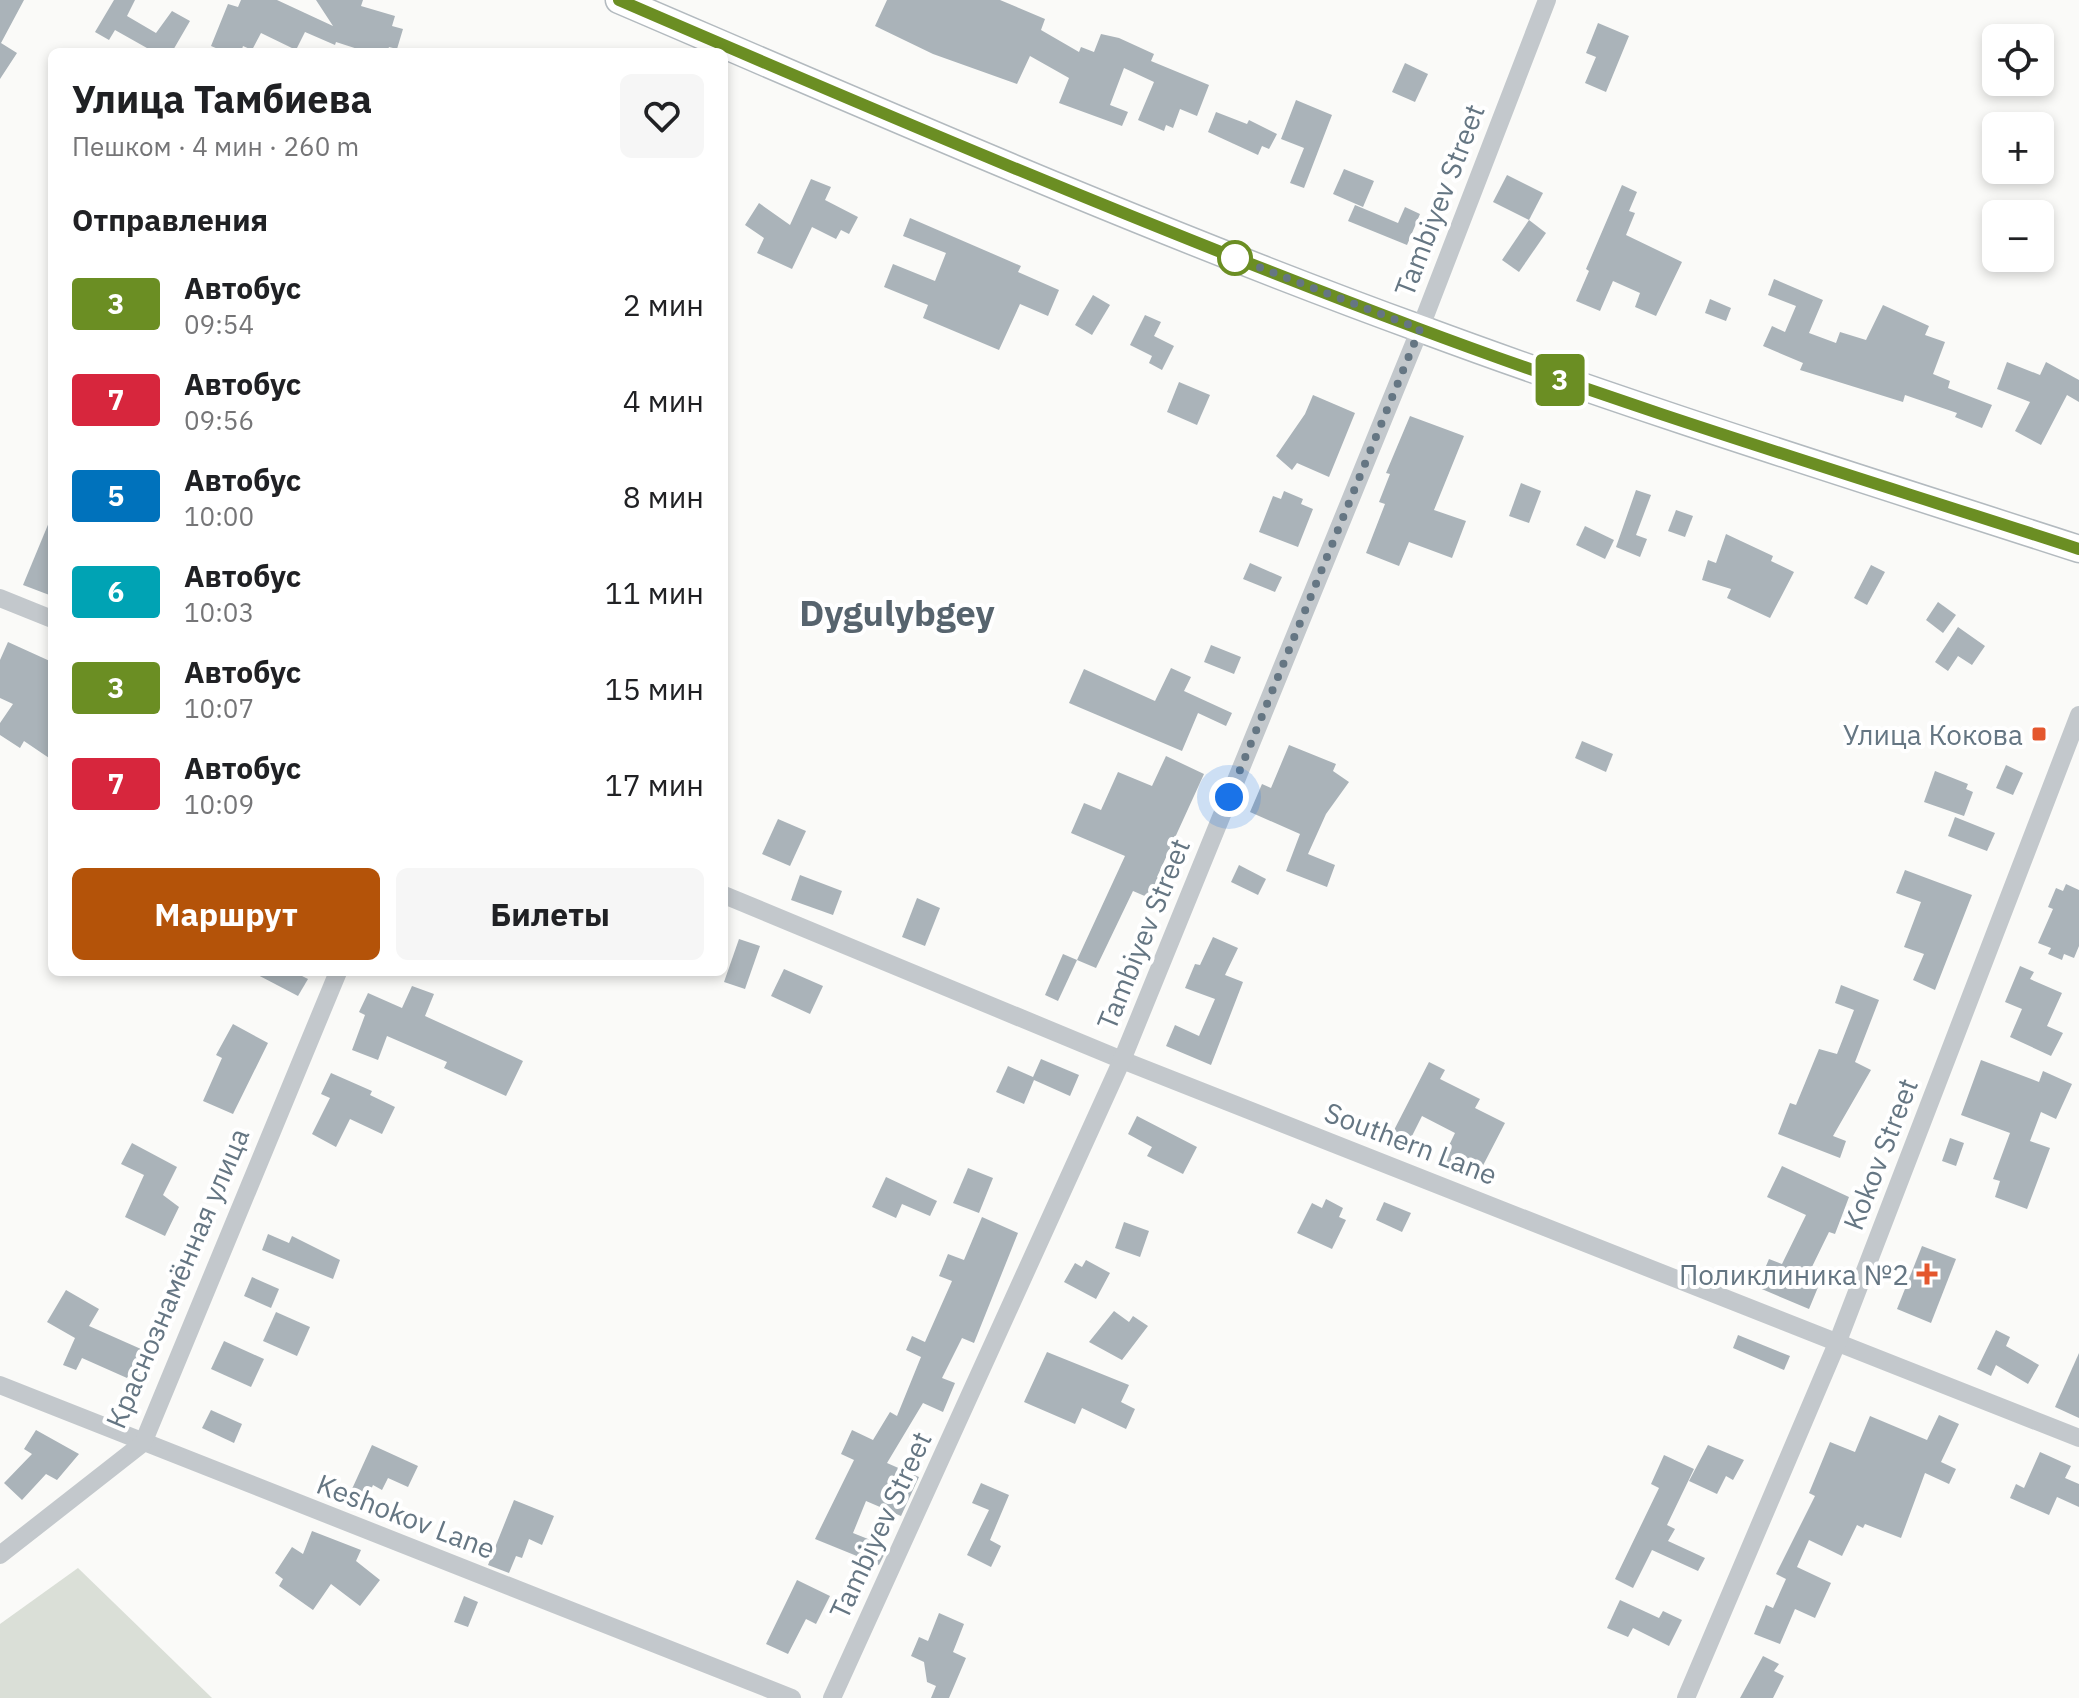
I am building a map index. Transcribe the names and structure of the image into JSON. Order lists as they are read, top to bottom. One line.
{"streets":{"street":["Tambiyev Street","Southern Lane","Kokov Street","Краснознамённая улица","Keshokov Lane"]},"crossings":[["Tambiyev Street","Southern Lane"],["Southern Lane","Kokov Street"],["Краснознамённая улица","Keshokov Lane"]],"districts":["Dygulybgey"],"places":{"transit":["Улица Кокова"],"health":["Поликлиника №2"]},"lines":["bus line 3"],"page":{"on_map":"3","map_buttons":["+","−"],"heading":[["Улица Тамбиева","Пешком · 4 мин · 260 m"],"Отправления"],"list":[{"mark":"3","name":"Автобус","note":"09:54","value":"2 мин"},{"mark":"7","name":"Автобус","note":"09:56","value":"4 мин"},{"mark":"5","name":"Автобус","note":"10:00","value":"8 мин"},{"mark":"6","name":"Автобус","note":"10:03","value":"11 мин"},{"mark":"3","name":"Автобус","note":"10:07","value":"15 мин"},{"mark":"7","name":"Автобус","note":"10:09","value":"17 мин"}],"buttons":["Маршрут","Билеты"]}}
